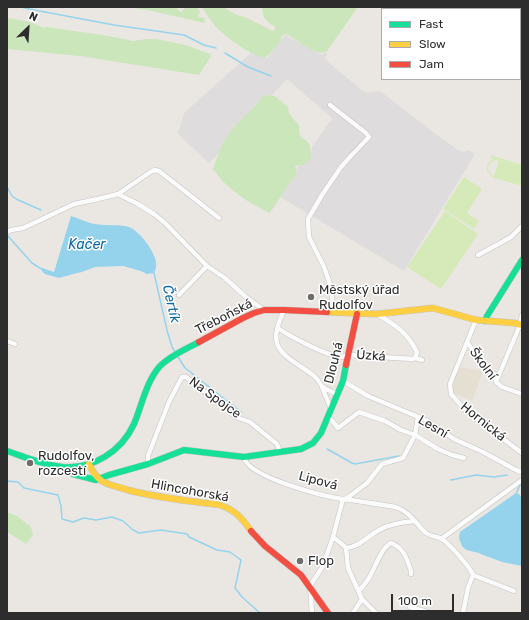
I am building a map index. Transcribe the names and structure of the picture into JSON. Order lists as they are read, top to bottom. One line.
{"streets":{"street":["Třeboňská","Úzká","Dlouhá","Školní","Na Spojce","Hornická","Lesní","Lipová","Hlincohorská"]},"crossings":[["Třeboňská","Dlouhá"],["Třeboňská","Hornická"],["Úzká","Dlouhá"],["Dlouhá","Na Spojce"],["Dlouhá","Lesní"],["Dlouhá","Lipová"],["Školní","Hornická"]],"water":["Kačer","Čertík"],"places":["Městský úřad Rudolfov","Rudolfov, rozcestí","Flop"],"legend":["Fast","Slow","Jam"],"scale_bar":"100 m","north":"top right"}
